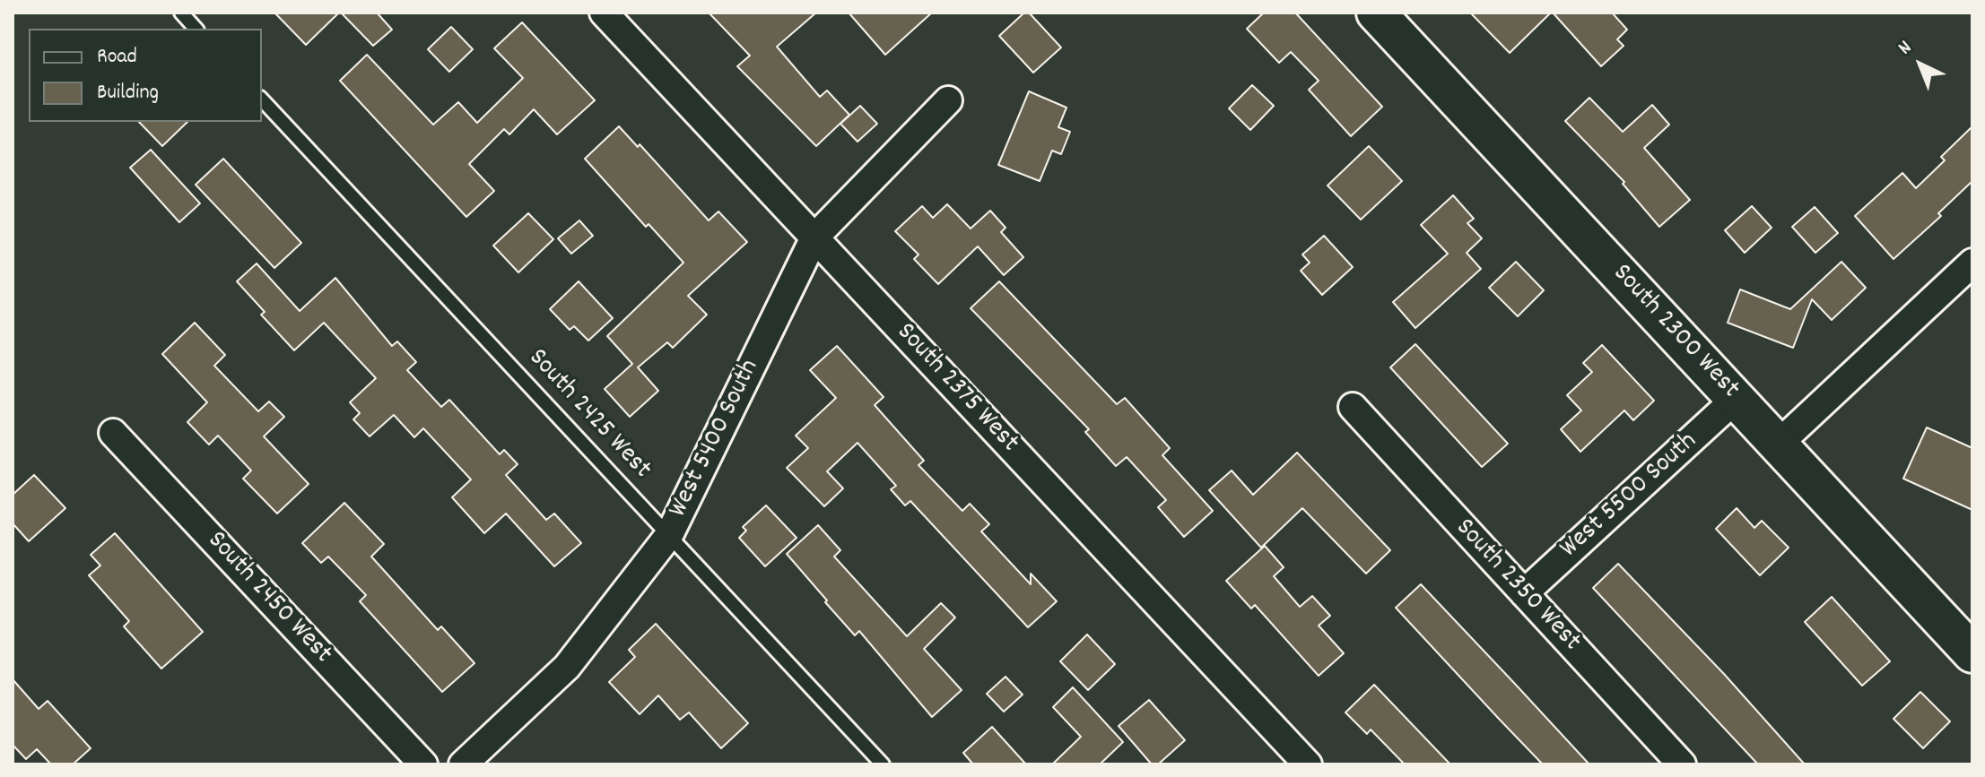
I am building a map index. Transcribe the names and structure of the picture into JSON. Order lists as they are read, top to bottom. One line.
{"streets":{"street":["South 2300 West","South 2375 West","West 5400 South","West 5500 South","South 2350 West","South 2450 West"],"lane":["South 2425 West"]},"crossings":[["South 2300 West","West 5500 South"],["South 2375 West","West 5400 South"],["South 2425 West","West 5400 South"],["West 5500 South","South 2350 West"]],"legend":["Road","Building"],"north":"top left"}
